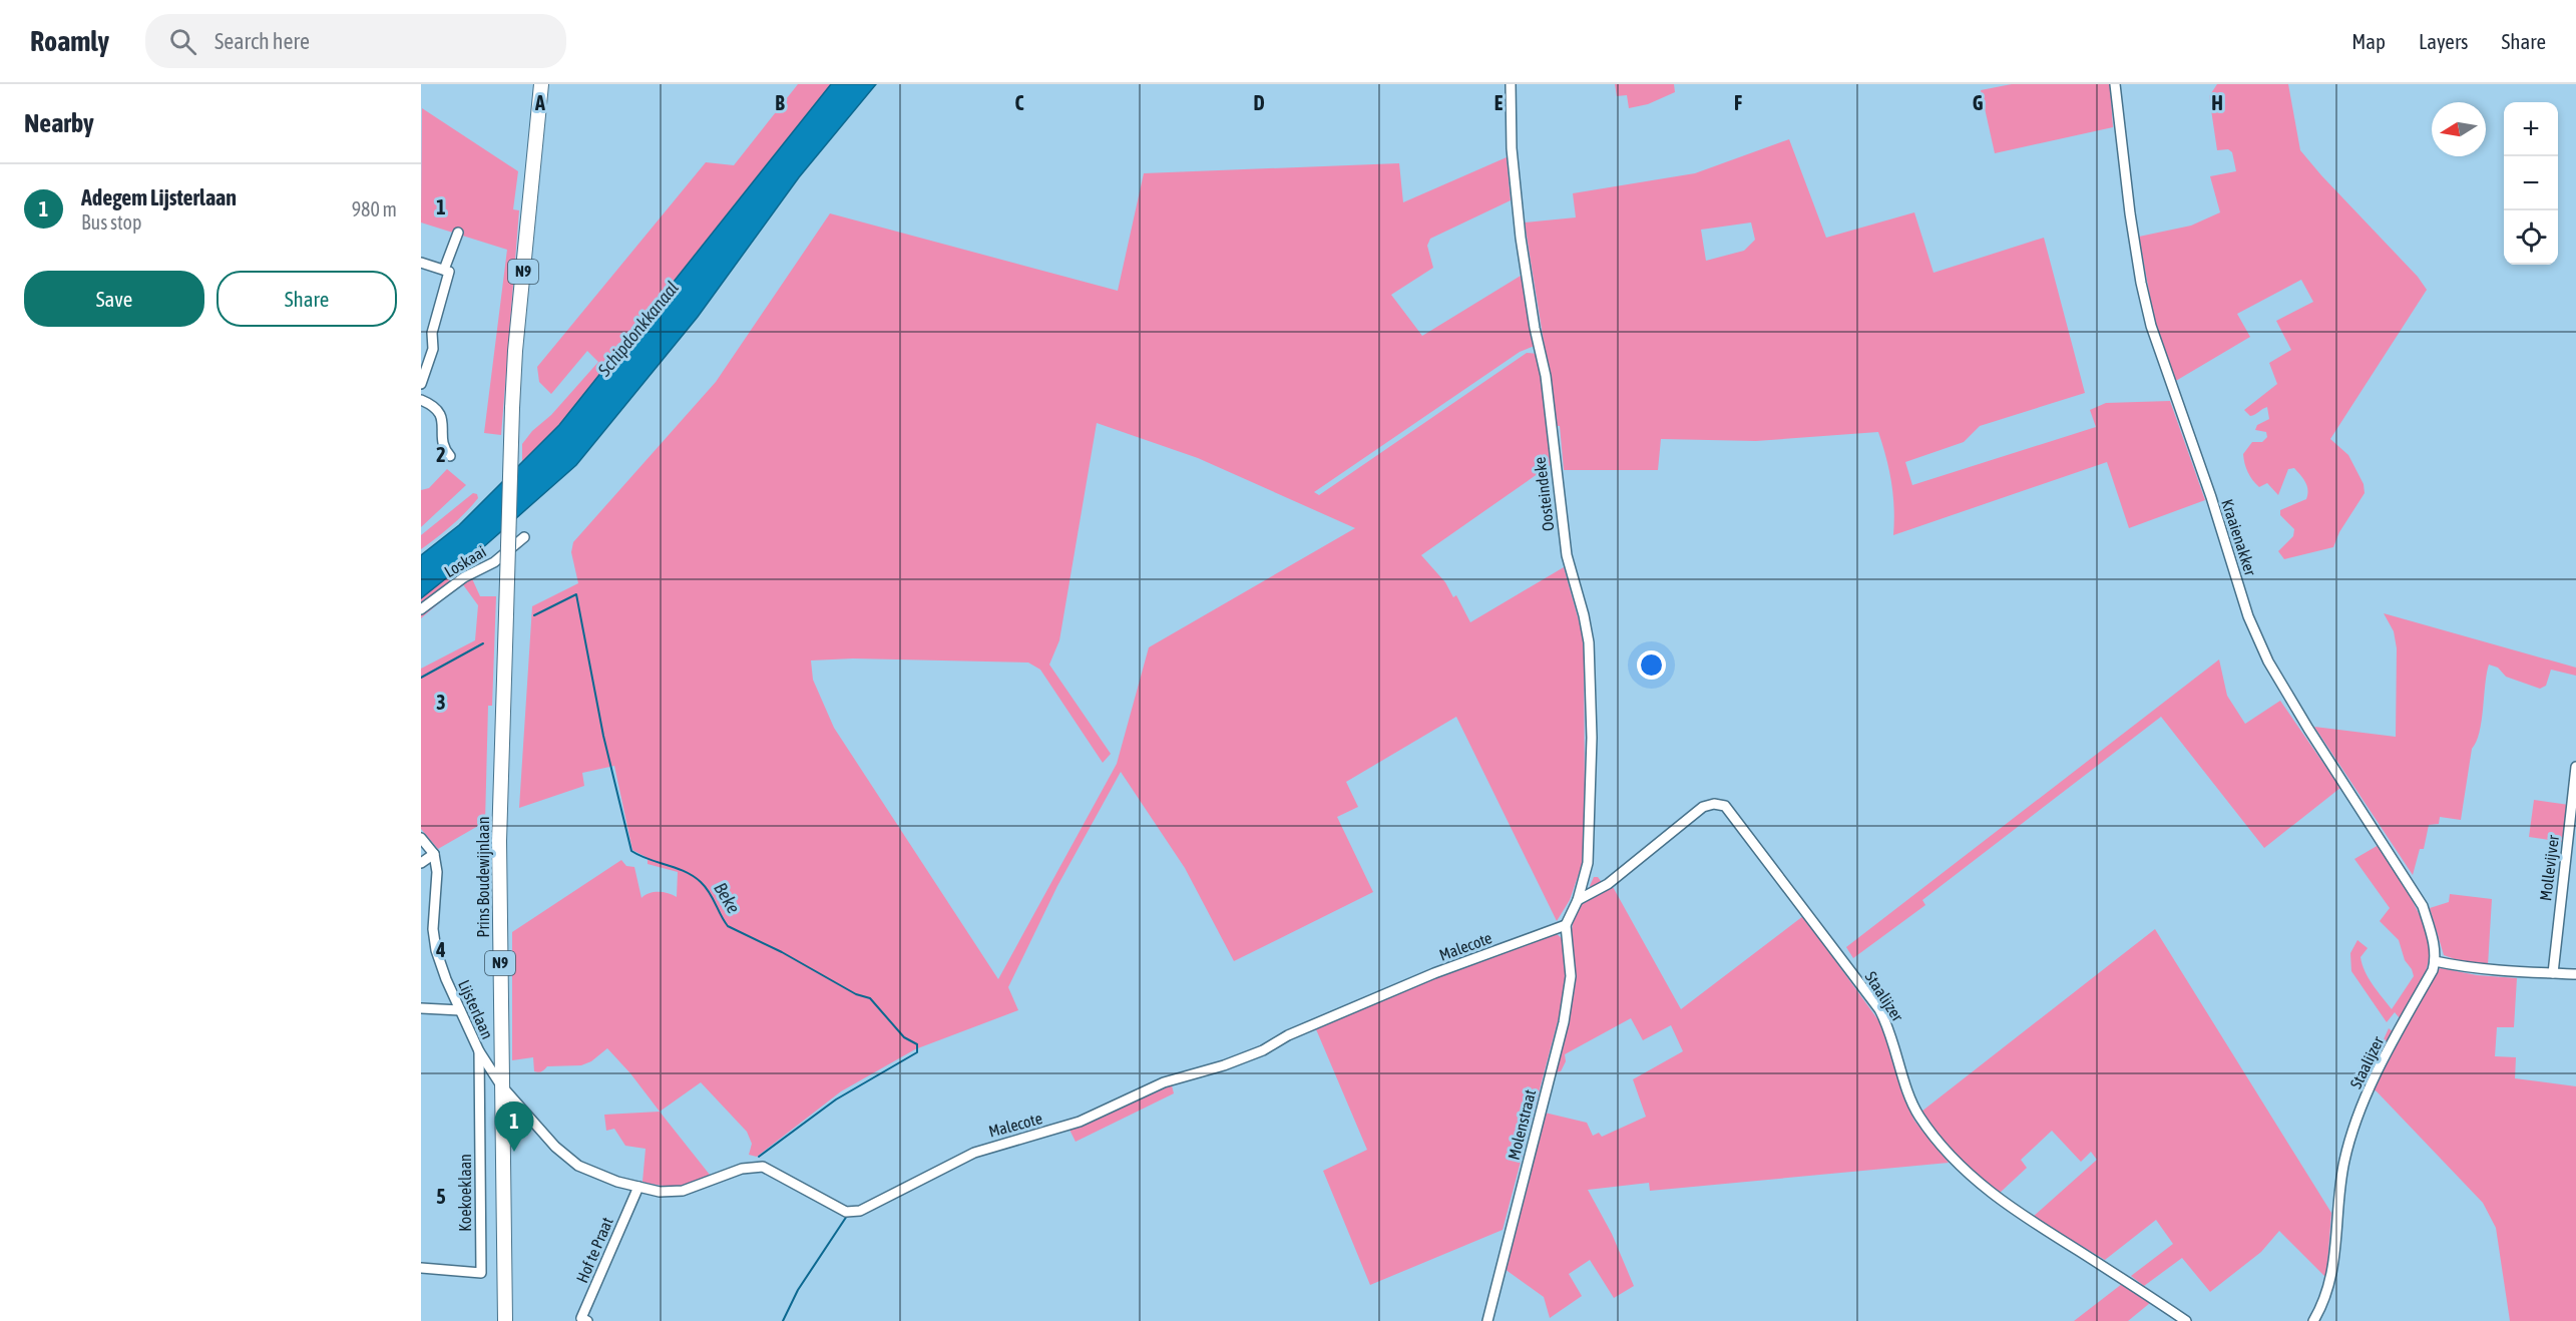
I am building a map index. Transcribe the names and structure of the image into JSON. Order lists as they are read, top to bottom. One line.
{"streets":{"main road":["N9","Prins Boudewijnlaan"],"street":["Oosteindeke","Kraaienakker","Loskaai","Mollevijver","Malecote","Staalijzer","Lijsterlaan","Molenstraat","Koekoeklaan","Hof te Praat"]},"crossings":[["Oosteindeke","Malecote"],["Oosteindeke","Staalijzer"],["Oosteindeke","Molenstraat"],["Kraaienakker","Staalijzer"],["Prins Boudewijnlaan","Malecote"],["Prins Boudewijnlaan","Lijsterlaan"],["Malecote","Lijsterlaan"],["Malecote","Molenstraat"],["Malecote","Hof te Praat"],["Lijsterlaan","Koekoeklaan"]],"water":["Schipdonkkanaal","Beke"],"north":"left","page":{"header":"Roamly","search":"Search here","nav":["Map","Layers","Share"],"heading":"Nearby","map_buttons":["+","−"],"list":[{"mark":"1","name":"Adegem Lijsterlaan","note":"Bus stop","value":"980 m"}],"buttons":["Save","Share"],"pins":"1"},"grid":{"columns":["A","B","C","D","E","F","G","H"],"rows":["1","2","3","4","5"]}}
